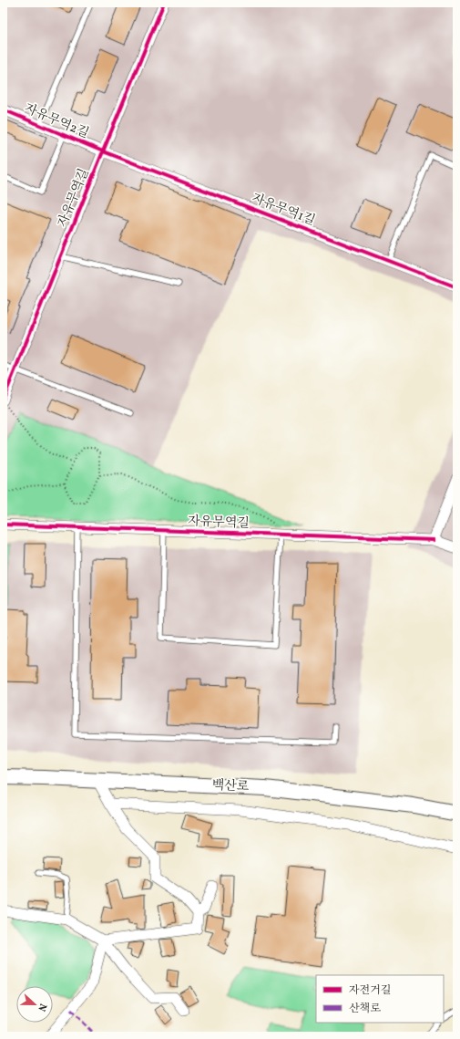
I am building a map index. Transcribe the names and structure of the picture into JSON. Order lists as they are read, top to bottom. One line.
{"streets":{"main road":["백산로"],"street":["자유무역2길","자유무역길","자유무역1길"]},"crossings":[["자유무역2길","자유무역길"],["자유무역2길","자유무역1길"],["자유무역길","자유무역1길"]],"legend":["자전거길","산책로"],"north":"right"}
